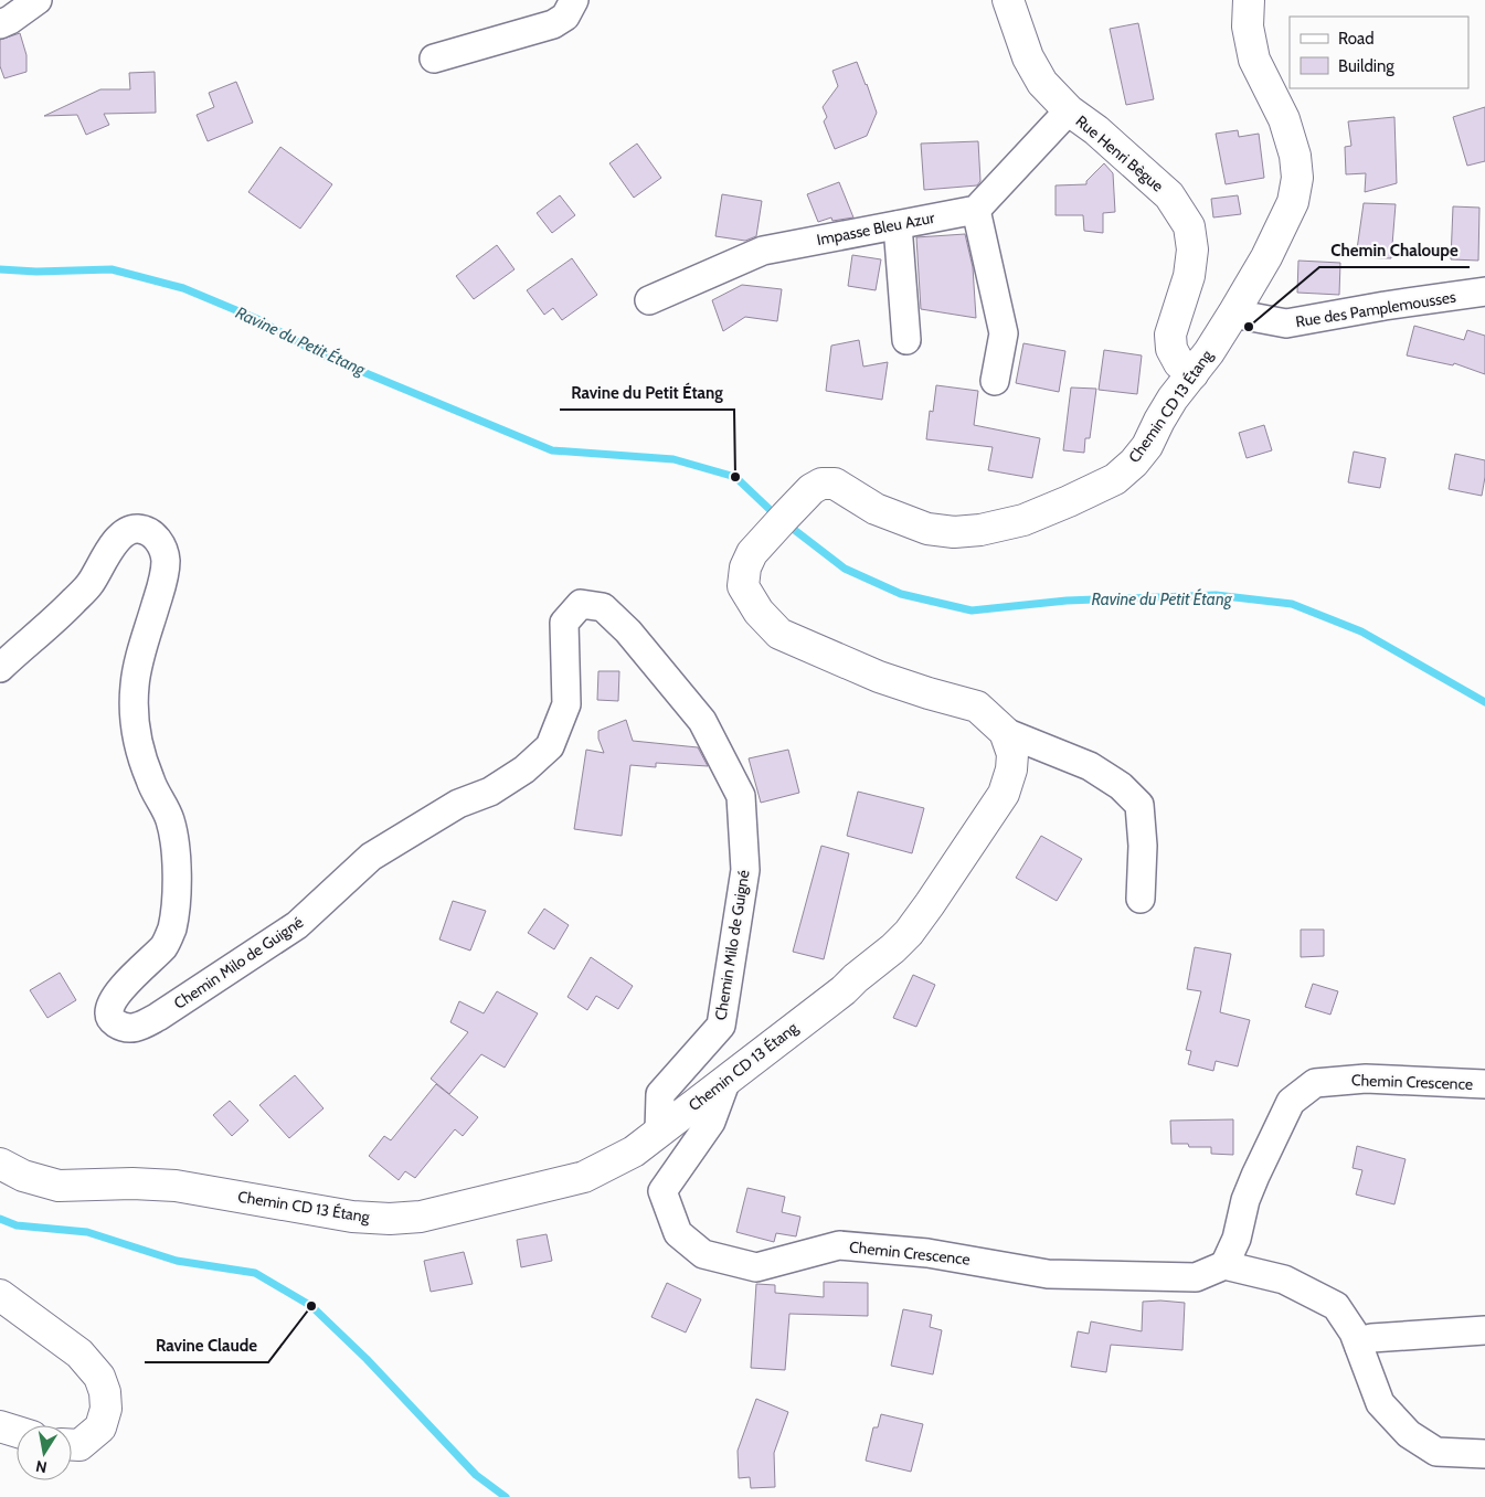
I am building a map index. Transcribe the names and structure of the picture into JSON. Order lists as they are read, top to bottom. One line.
{"streets":{"main road":["Rue Henri Bègue","Chemin CD 13 Étang"],"street":["Impasse Bleu Azur","Rue des Pamplemousses","Chemin Milo de Guigné","Chemin Crescence"]},"crossings":[["Rue Henri Bègue","Chemin CD 13 Étang"],["Rue des Pamplemousses","Chemin CD 13 Étang"],["Chemin CD 13 Étang","Chemin Milo de Guigné"],["Chemin CD 13 Étang","Chemin Crescence"]],"water":["Ravine du Petit Étang"],"places":["Chemin Chaloupe","Ravine du Petit Étang","Ravine Claude"],"legend":["Road","Building"],"north":"bottom"}
